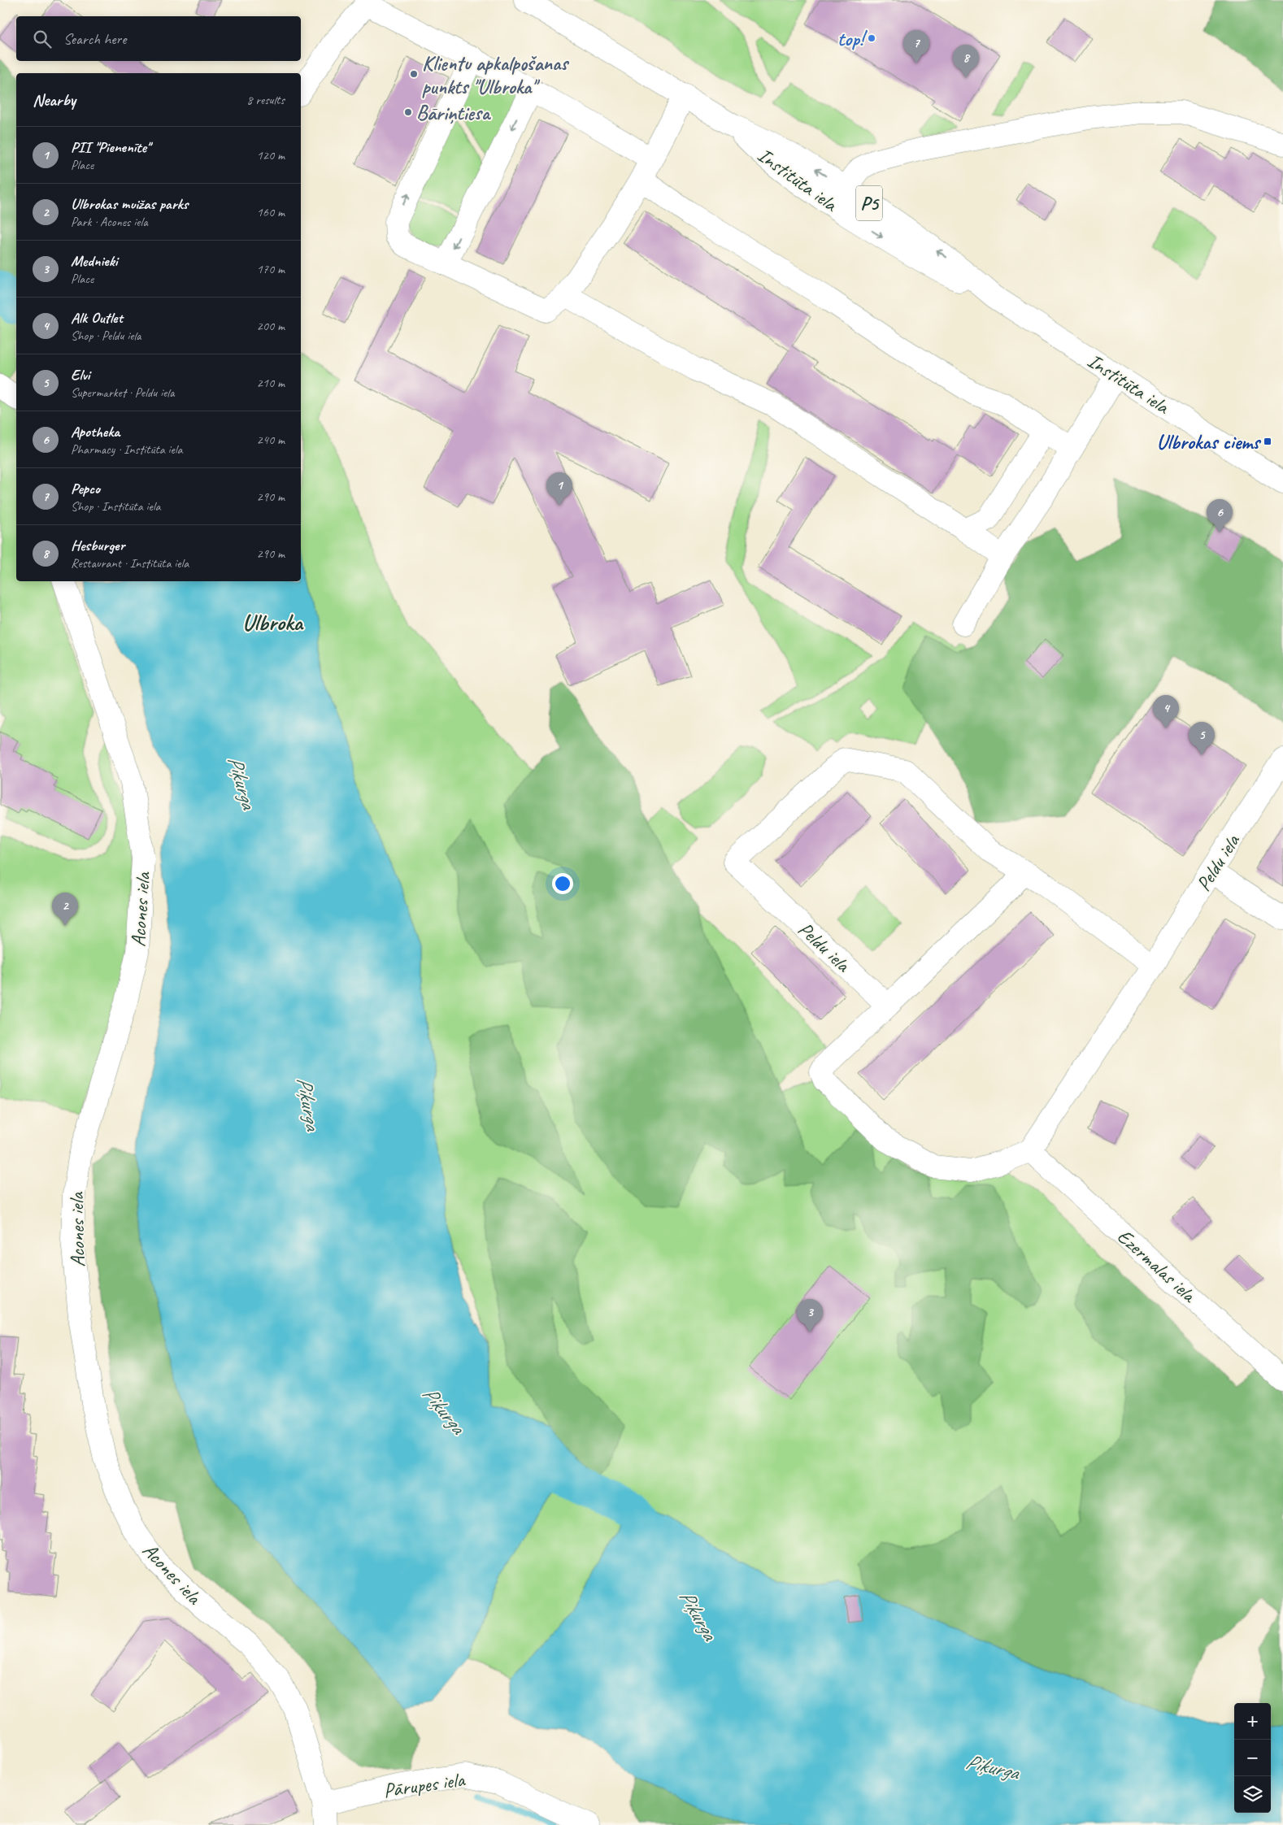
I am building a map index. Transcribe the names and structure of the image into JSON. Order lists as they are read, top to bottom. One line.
{"streets":{"street":["Institūta iela","P5","Peldu iela","Acones iela","Ezermalas iela","Pārupes iela"]},"crossings":[["Peldu iela","Ezermalas iela"],["Acones iela","Pārupes iela"]],"districts":["Ulbroka"],"water":["Piķurga"],"places":{"other":["top!","Klientu apkalpošanas punkts \"Ulbroka\"","Bāriņtiesa"],"transit":["Ulbrokas ciems"]},"page":{"search":"Search here","pins":["7","8","1","6","4","5","2","3"],"heading":["Nearby","8 results"],"list":[{"mark":"1","name":"PII \"Pienenīte\"","note":"Place","value":"120 m"},{"mark":"2","name":"Ulbrokas muižas parks","note":"Park · Acones iela","value":"160 m"},{"mark":"3","name":"Mednieki","note":"Place","value":"170 m"},{"mark":"4","name":"Alk Outlet","note":"Shop · Peldu iela","value":"200 m"},{"mark":"5","name":"Elvi","note":"Supermarket · Peldu iela","value":"210 m"},{"mark":"6","name":"Apotheka","note":"Pharmacy · Institūta iela","value":"240 m"},{"mark":"7","name":"Pepco","note":"Shop · Institūta iela","value":"290 m"},{"mark":"8","name":"Hesburger","note":"Restaurant · Institūta iela","value":"290 m"}],"map_buttons":["+","−"]}}
